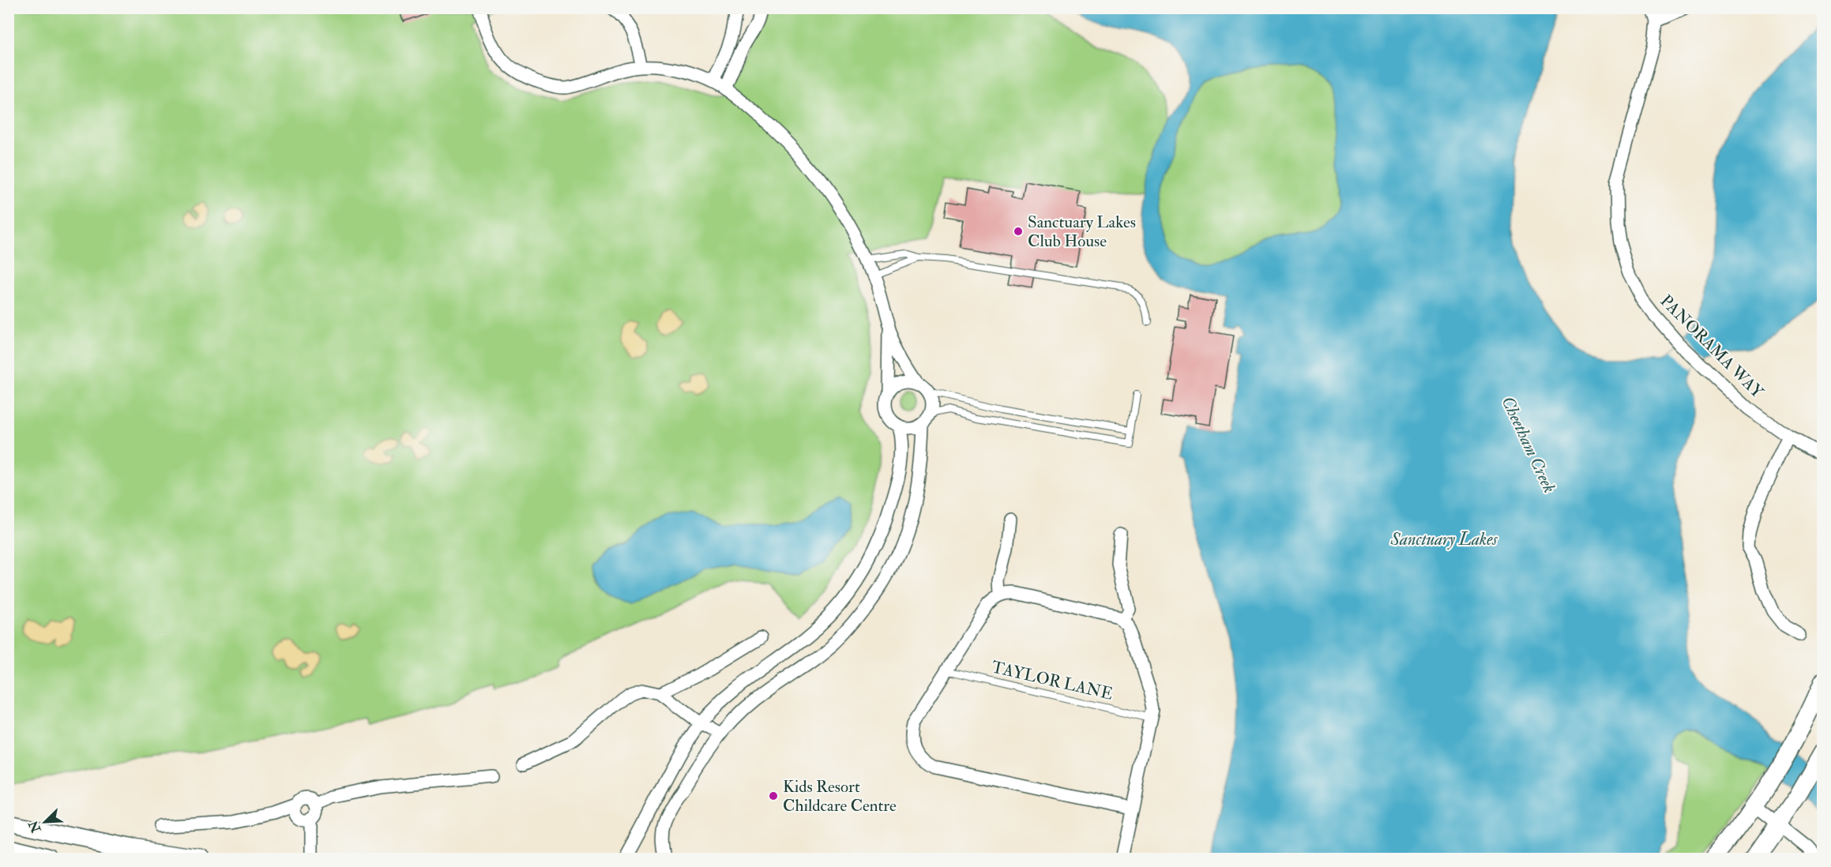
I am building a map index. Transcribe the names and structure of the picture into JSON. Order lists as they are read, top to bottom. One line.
{"streets":{"street":["PANORAMA WAY"],"lane":["TAYLOR LANE"]},"water":["Cheetham Creek","Sanctuary Lakes"],"places":["Sanctuary Lakes Club House","Kids Resort Childcare Centre"],"north":"bottom left"}
